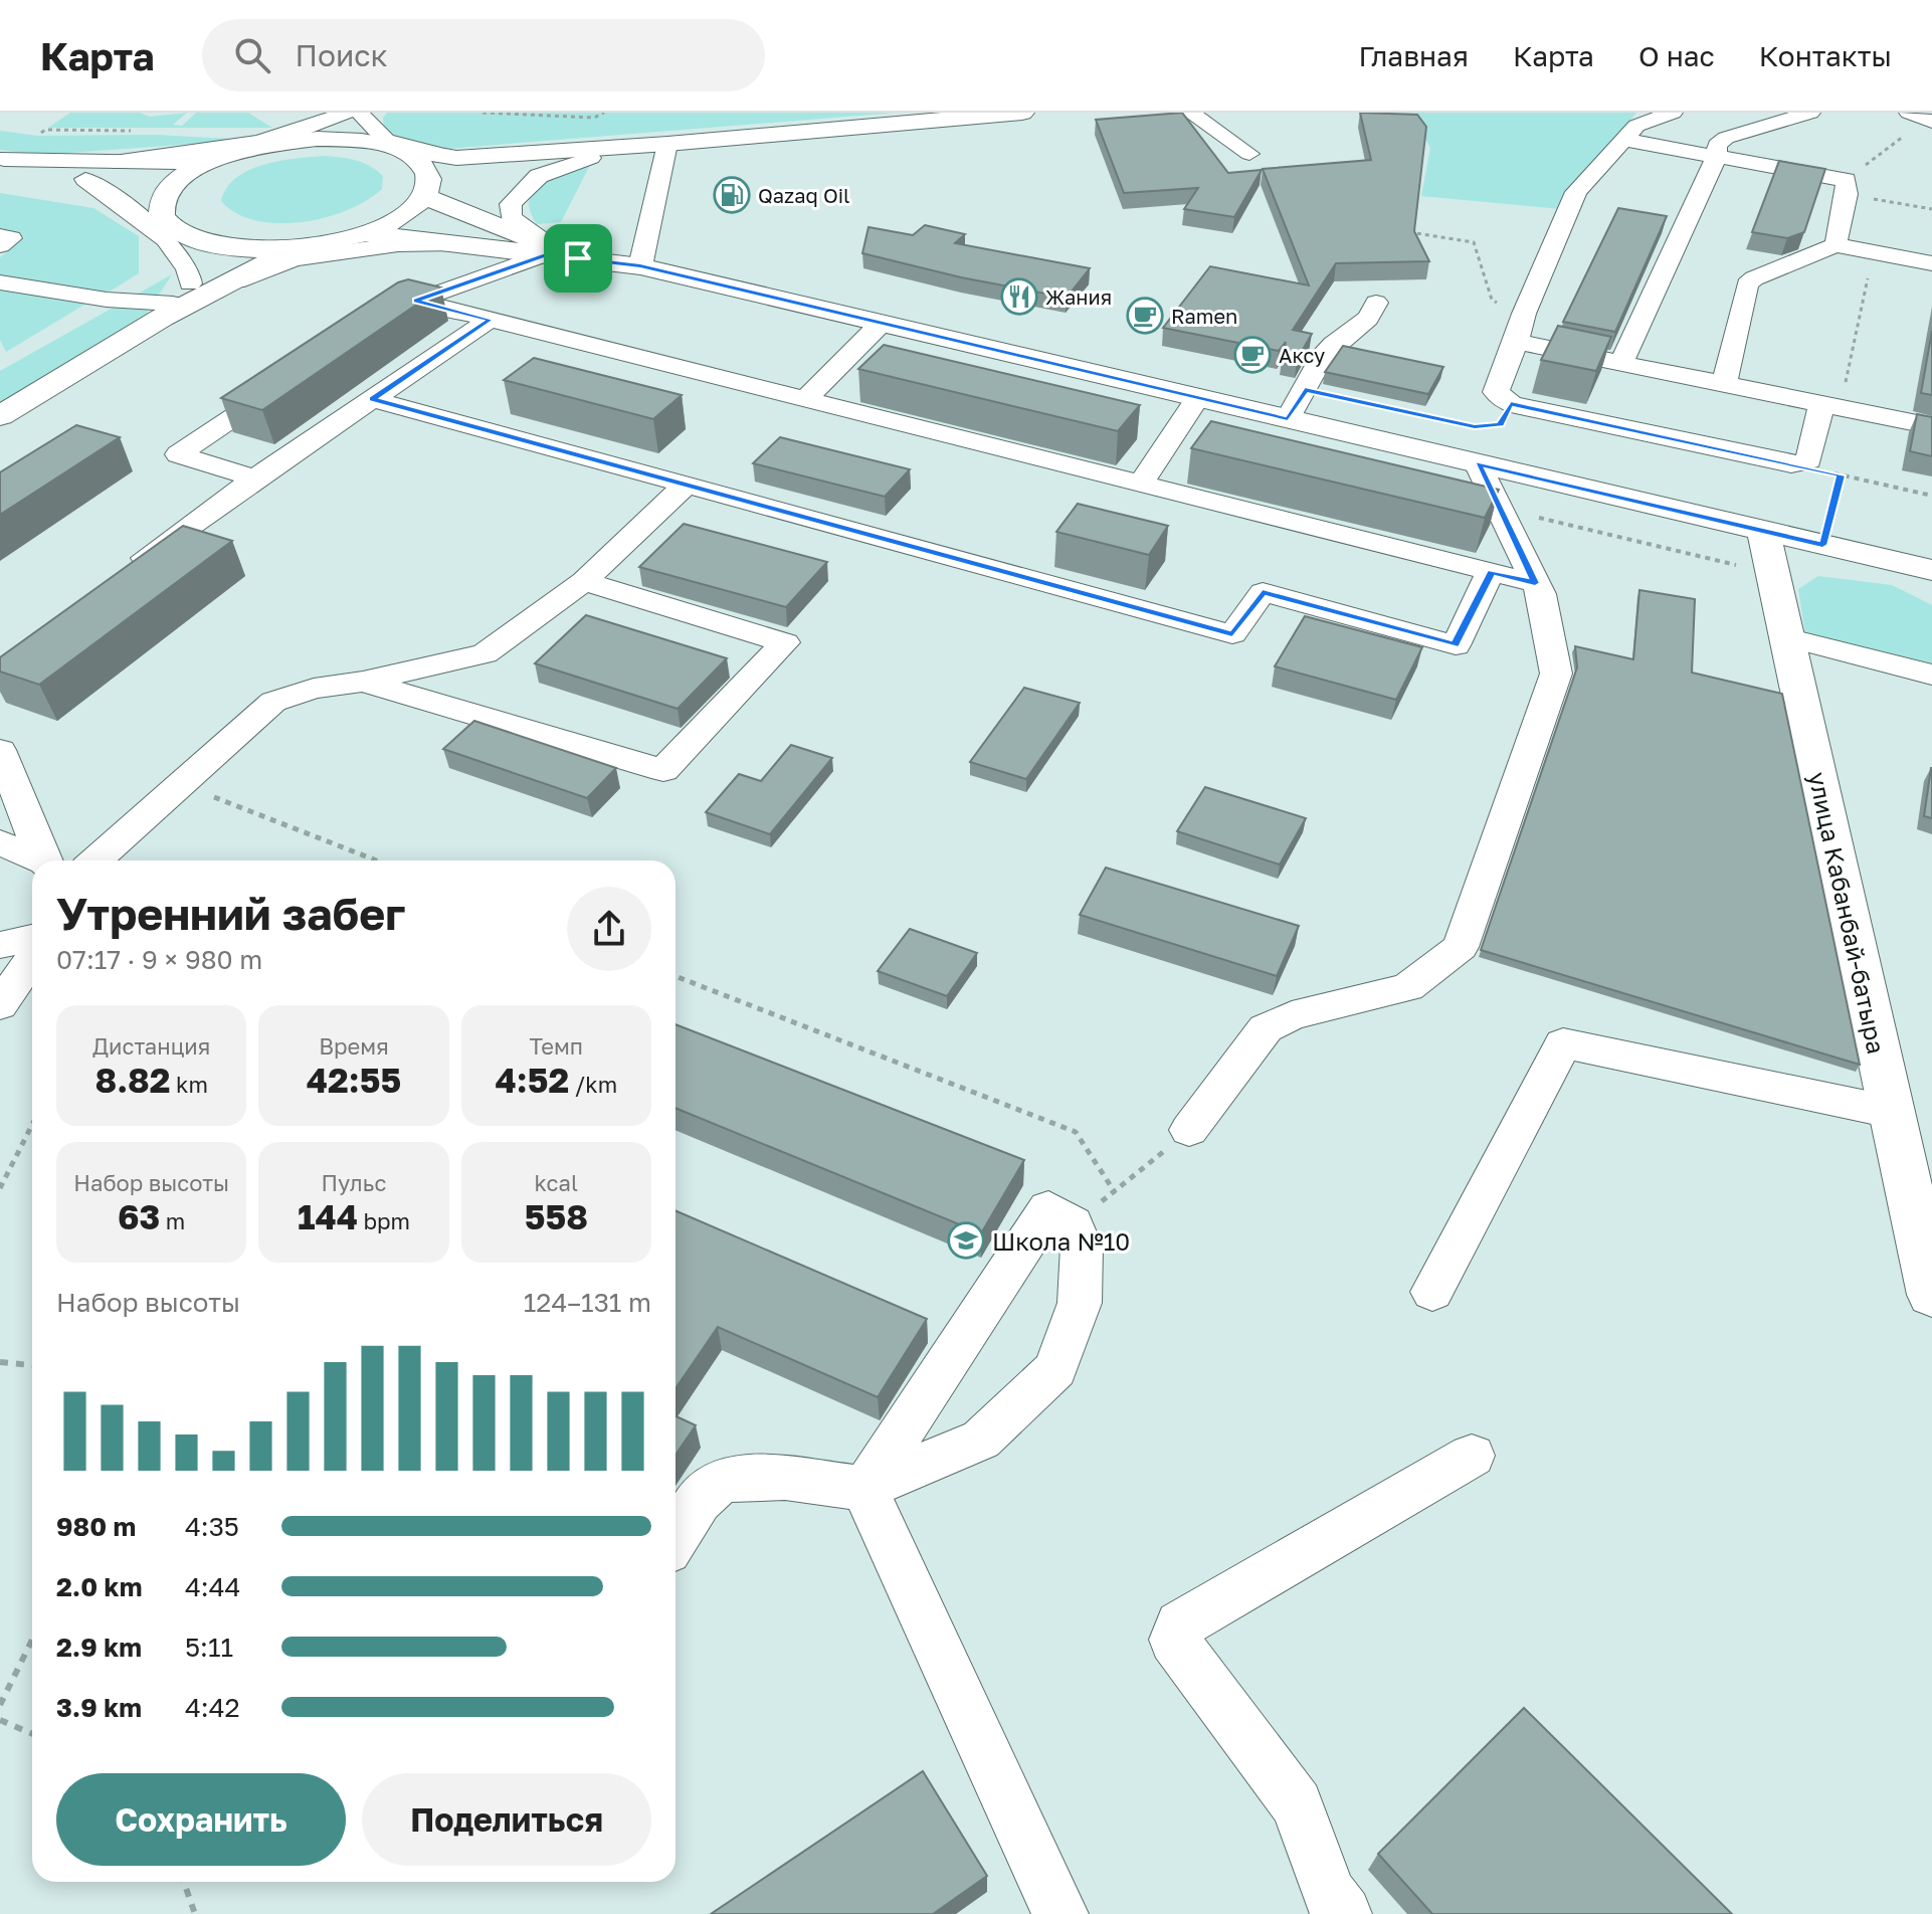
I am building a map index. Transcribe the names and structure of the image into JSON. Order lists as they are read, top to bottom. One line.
{"streets":{"main road":["улица Кабанбай-батыра"]},"places":{"fuel station":["Qazaq Oil"],"restaurant":["Жания"],"cafe":["Ramen","Аксу"],"school or university":["Школа №10"]},"page":{"header":"Карта","search":"Поиск","nav":["Главная","Карта","О нас","Контакты"],"heading":["Утренний забег","07:17 · 9 × 980 m"],"stats":[["Дистанция","8.82 km"],["Время","42:55"],["Темп","4:52 /km"],["Набор высоты","63 m"],["Пульс","144 bpm"],["kcal","558"]],"chart":["Набор высоты","124–131 m"],"list":[{"name":"980 m","note":"4:35"},{"name":"2.0 km","note":"4:44"},{"name":"2.9 km","note":"5:11"},{"name":"3.9 km","note":"4:42"}],"buttons":["Сохранить","Поделиться"]}}
